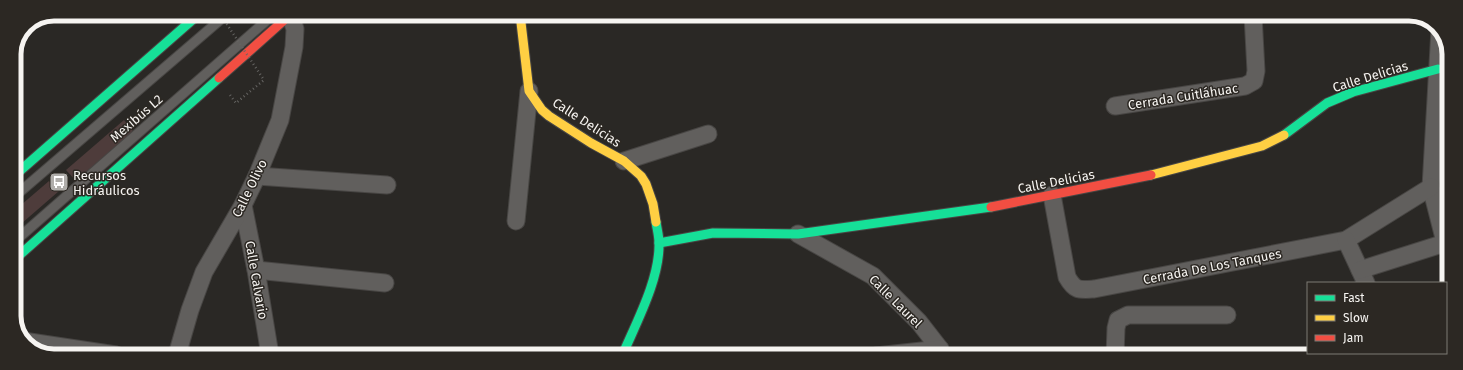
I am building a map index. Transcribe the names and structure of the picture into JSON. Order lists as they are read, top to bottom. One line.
{"streets":{"street":["Calle Delicias","Cerrada Cuitláhuac","Calle Olivo","Cerrada De Los Tanques","Calle Calvario","Calle Laurel"],"lane":["Mexibús L2"]},"crossings":[["Calle Delicias","Cerrada De Los Tanques"],["Calle Delicias","Calle Laurel"],["Calle Olivo","Calle Calvario"]],"places":{"bus stop":["Recursos Hidráulicos"]},"legend":["Fast","Slow","Jam"]}
